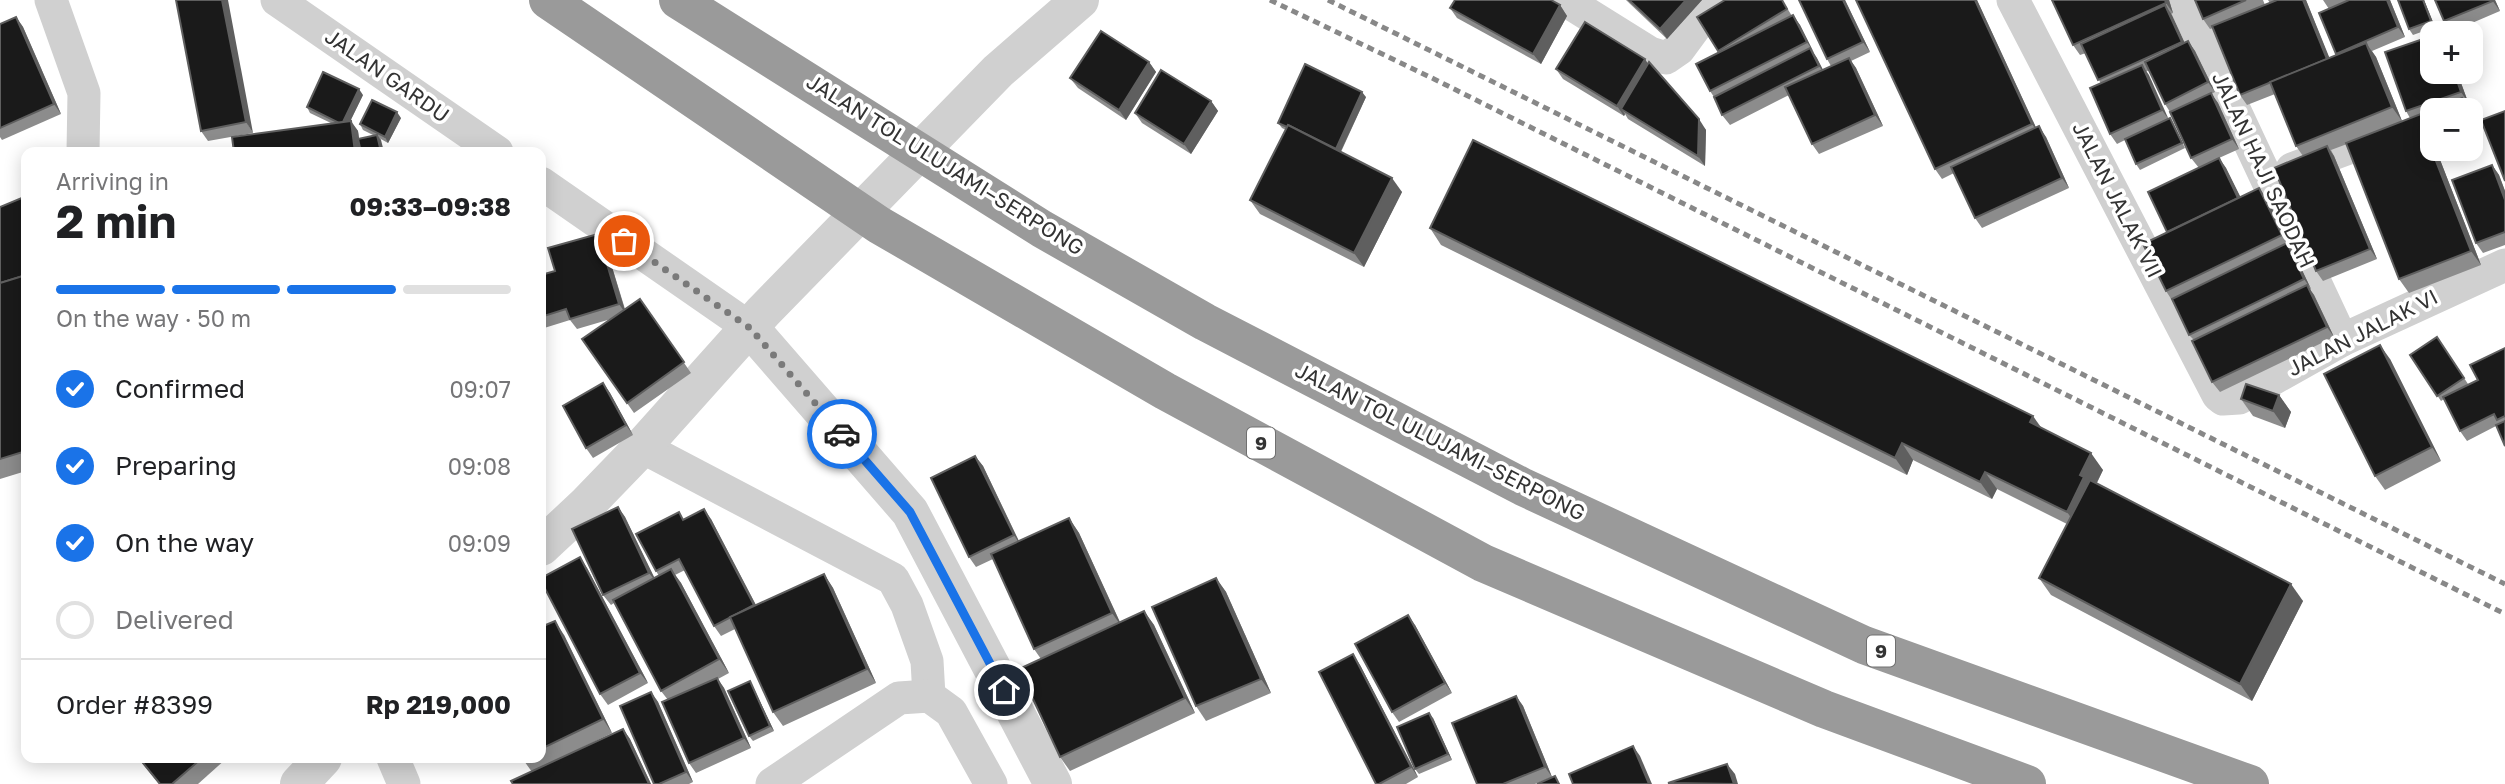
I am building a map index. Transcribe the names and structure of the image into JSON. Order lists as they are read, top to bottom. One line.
{"streets":{"highway":["JALAN TOL ULUJAMI–SERPONG","9"],"street":["JALAN GARDU","JALAN HAJI SAODAH","JALAN JALAK VII","JALAN JALAK VI"]},"crossings":[["JALAN HAJI SAODAH","JALAN JALAK VI"],["JALAN JALAK VII","JALAN JALAK VI"]],"page":{"map_buttons":["+","−"],"heading":["2 min","Arriving in","09:33–09:38"],"panel":["Order #8399","Rp 219,000"],"bar":"On the way · 50 m","list":[["Confirmed","09:07"],["Preparing","09:08"],["On the way","09:09"],"Delivered"]}}
